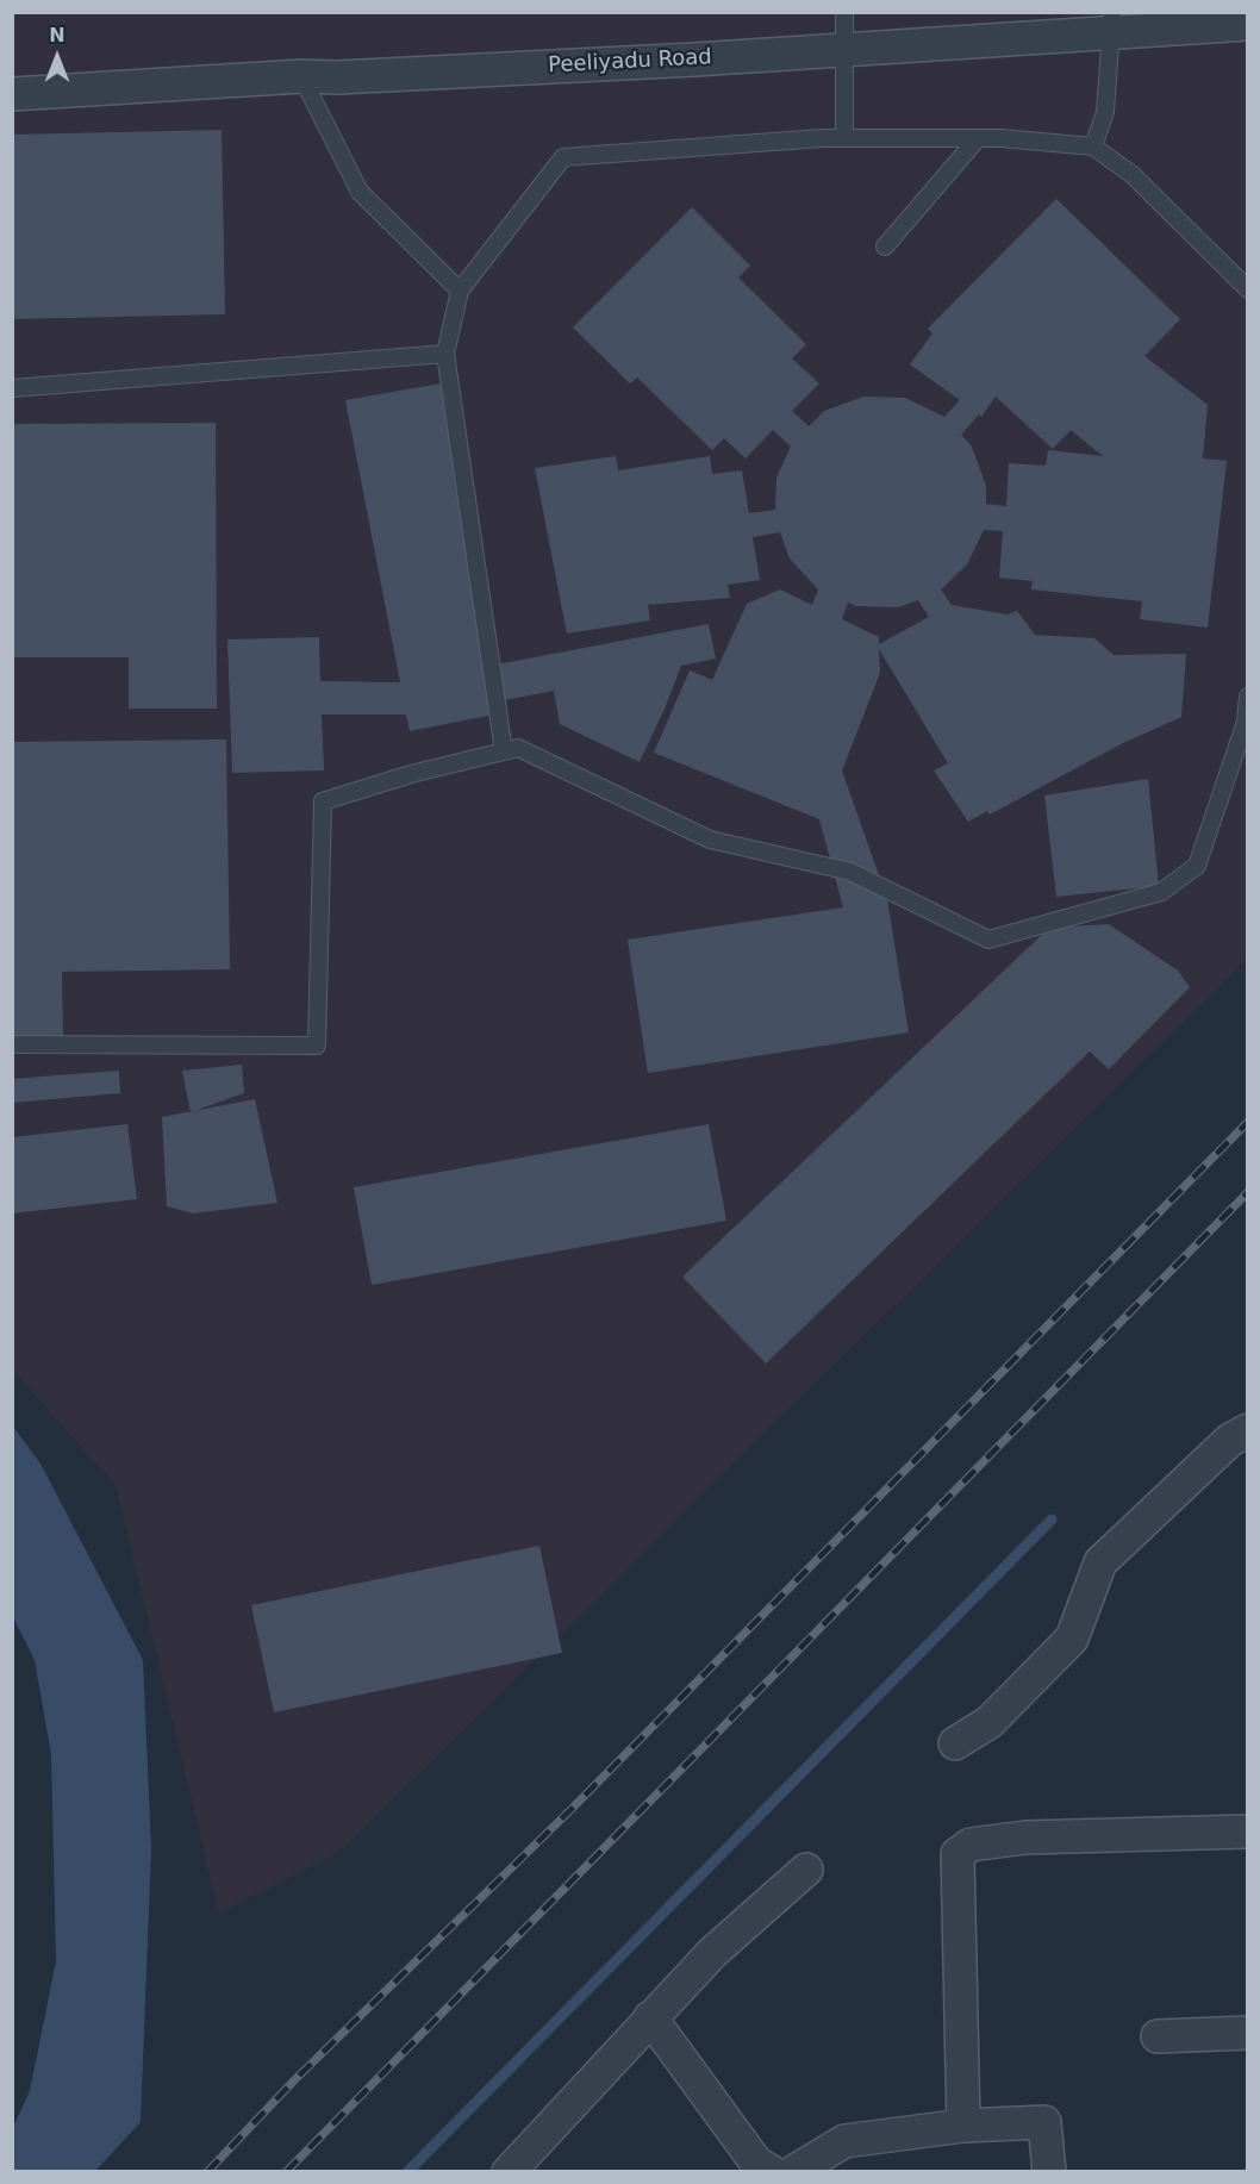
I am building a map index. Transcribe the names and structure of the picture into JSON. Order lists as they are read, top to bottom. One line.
{"streets":{"street":["Peeliyadu Road"]},"north":"top"}
